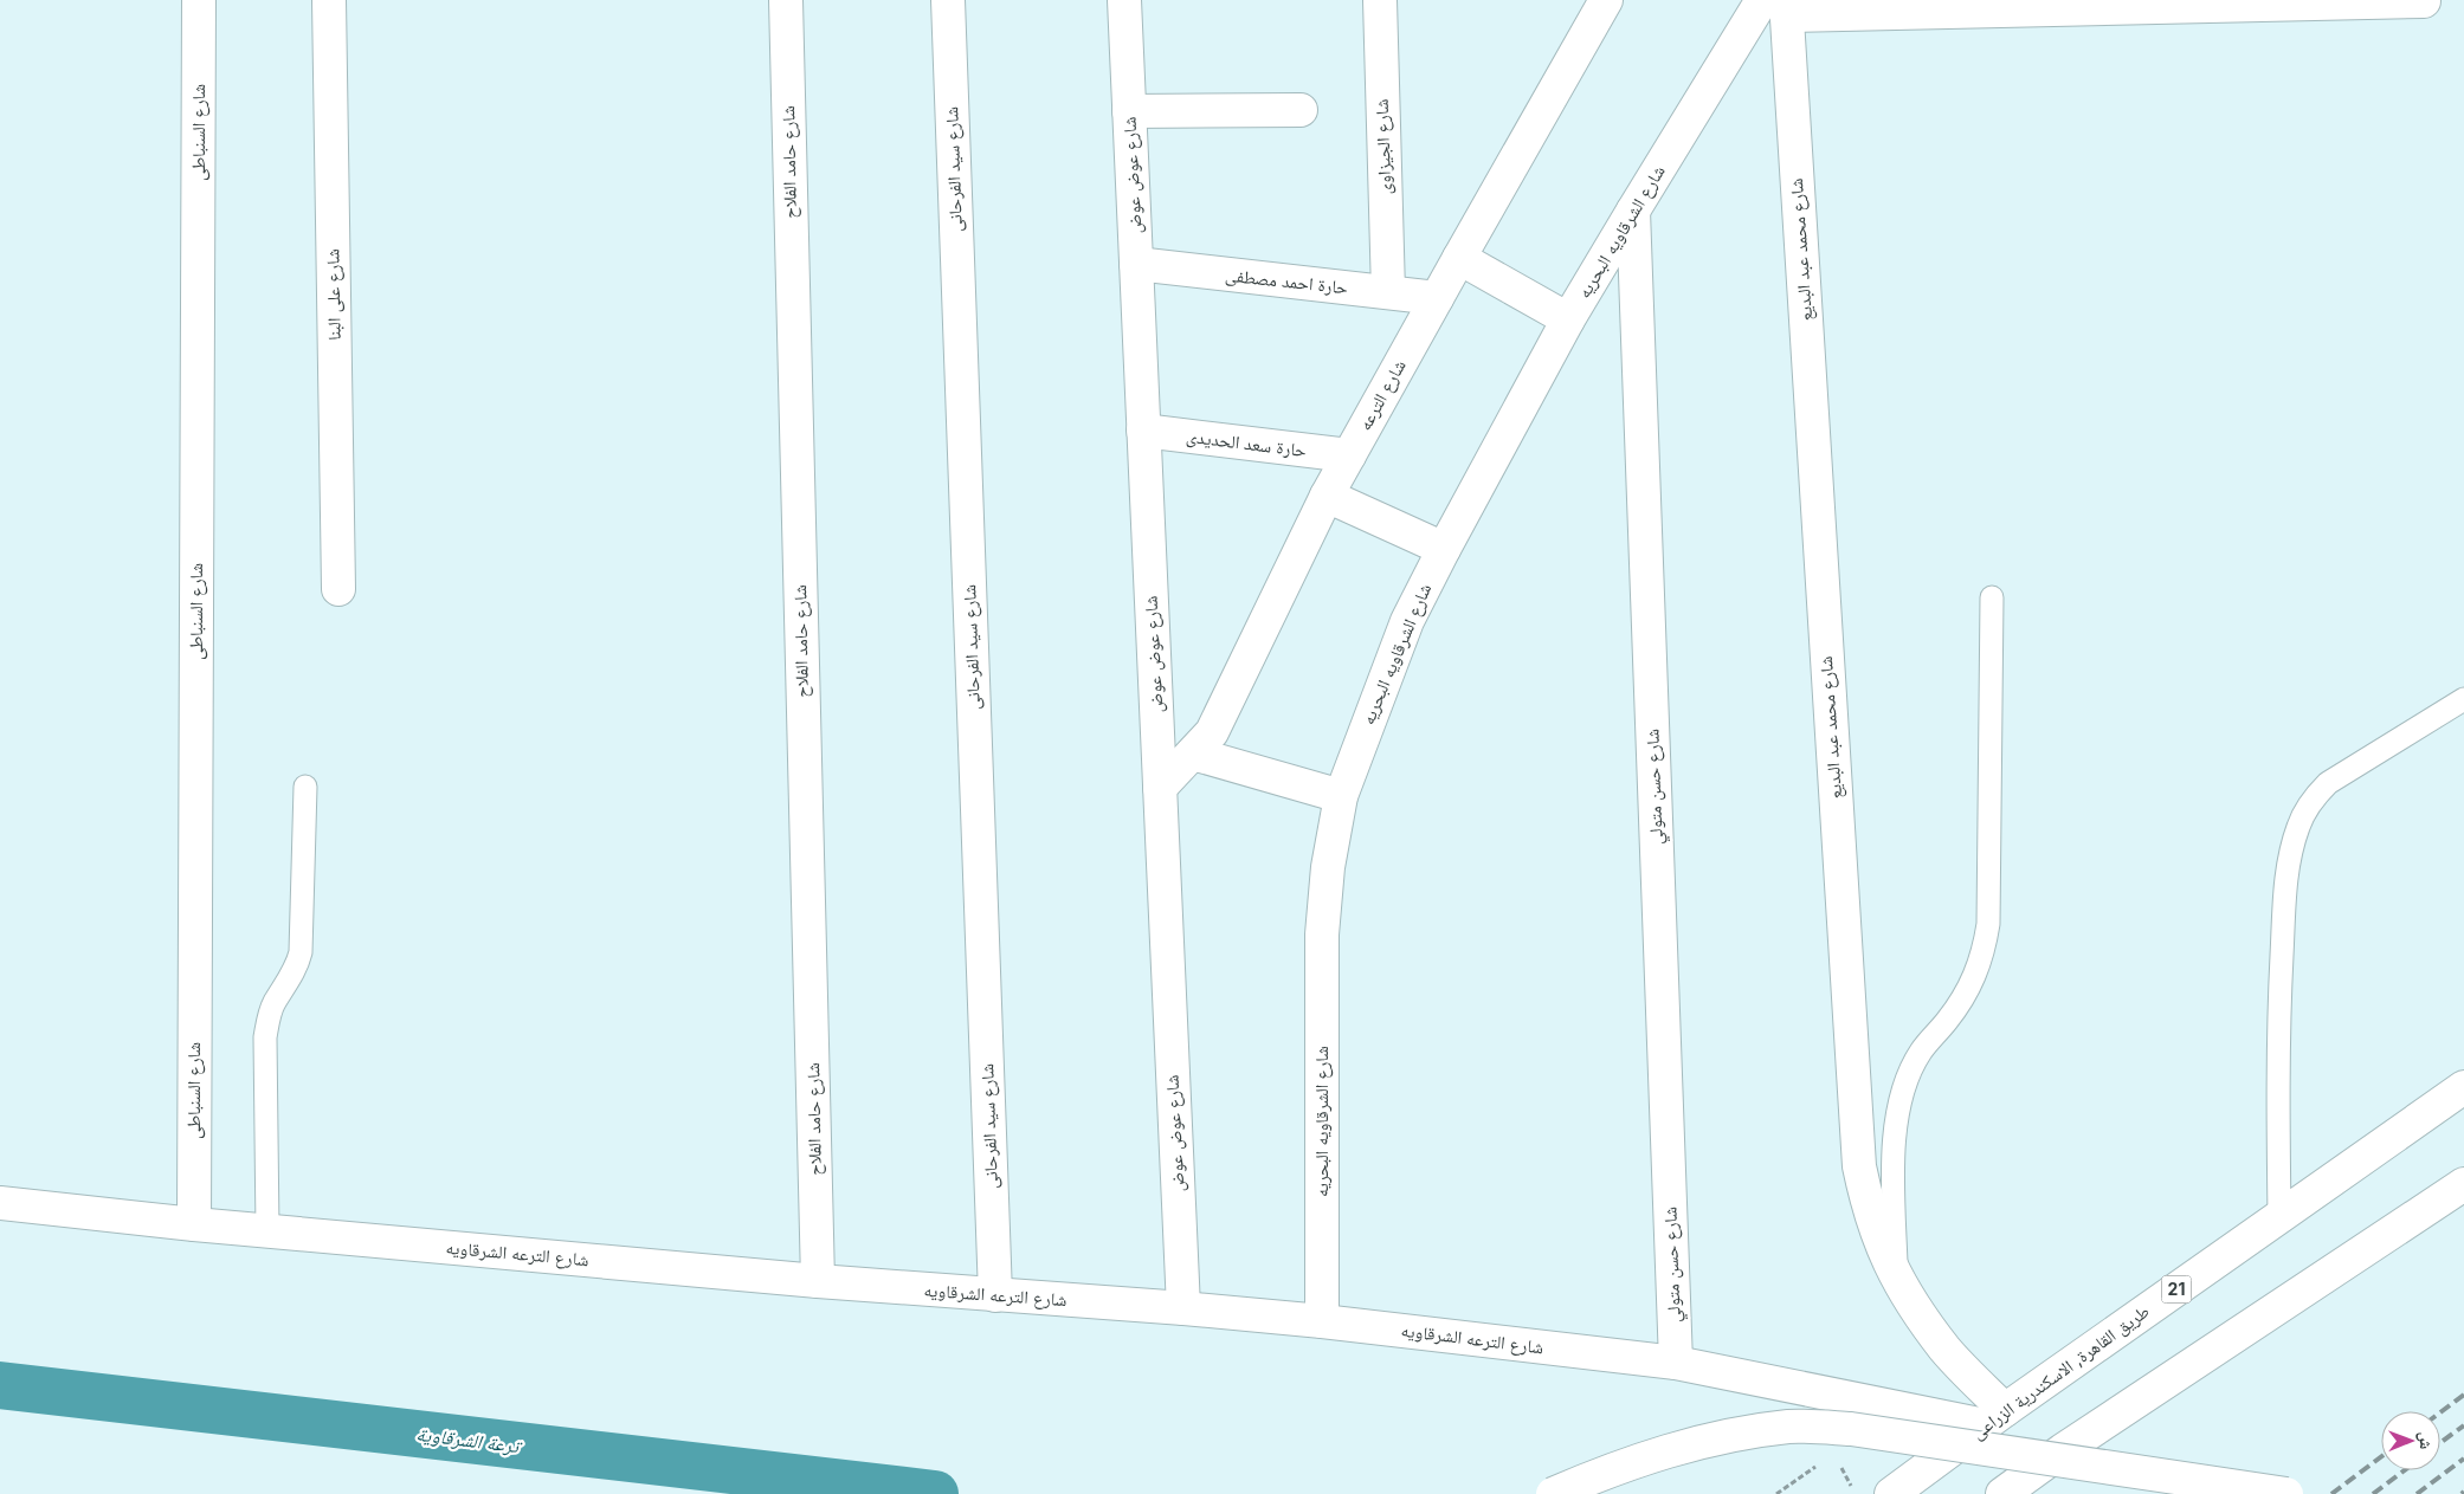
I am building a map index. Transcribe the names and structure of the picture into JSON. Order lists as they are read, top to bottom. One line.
{"streets":{"main road":["شارع السنباطى","شارع الجيزاوى","شارع حامد الفلاح","شارع سيد الفرحانى","شارع عوض عوض","شارع الشرقاويه البحريه","شارع محمد عبد البديع","حارة احمد مصطفى","شارع على البنا","شارع الترعه","حارة سعد الحديدى","شارع حسن متولي","شارع الترعه الشرقاويه","21","طريق القاهرة, الاسكندرية الزراعى"]},"crossings":[["شارع السنباطى","شارع الترعه الشرقاويه"],["شارع الجيزاوى","حارة احمد مصطفى"],["شارع حامد الفلاح","شارع الترعه الشرقاويه"],["شارع سيد الفرحانى","شارع الترعه الشرقاويه"],["شارع عوض عوض","حارة احمد مصطفى"],["شارع عوض عوض","شارع الترعه"],["شارع عوض عوض","حارة سعد الحديدى"],["شارع عوض عوض","شارع الترعه الشرقاويه"],["شارع الشرقاويه البحريه","شارع محمد عبد البديع"],["شارع الشرقاويه البحريه","شارع حسن متولي"],["شارع الشرقاويه البحريه","شارع الترعه الشرقاويه"],["شارع محمد عبد البديع","شارع الترعه الشرقاويه"],["شارع محمد عبد البديع","طريق القاهرة, الاسكندرية الزراعى"],["حارة احمد مصطفى","شارع الترعه"],["شارع الترعه","حارة سعد الحديدى"],["شارع حسن متولي","شارع الترعه الشرقاويه"],["شارع الترعه الشرقاويه","طريق القاهرة, الاسكندرية الزراعى"]],"water":["ترعة الشرقاوية"],"north":"right"}
